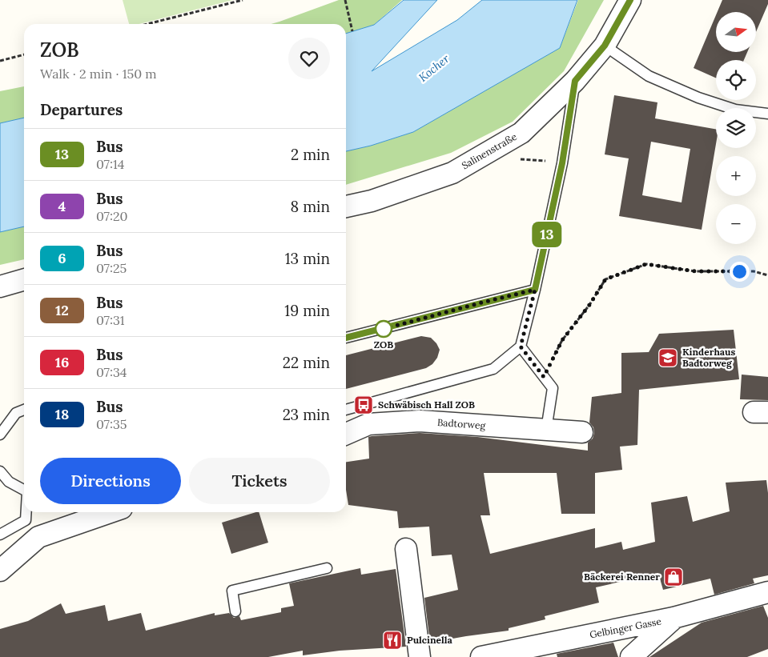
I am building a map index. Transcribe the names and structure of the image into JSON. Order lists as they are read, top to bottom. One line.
{"streets":{"street":["Salinenstraße","Badtorweg","Gelbinger Gasse"]},"water":["Kocher"],"places":{"other":["ZOB"],"school or university":["Kinderhaus Badtorweg"],"bus stop":["Schwäbisch Hall ZOB"],"shop":["Bäckerei Renner"],"restaurant":["Pulcinella"]},"lines":["bus line 13"],"north":"right","page":{"on_map":"13","map_buttons":["+","−"],"heading":[["ZOB","Walk · 2 min · 150 m"],"Departures"],"list":[{"mark":"13","name":"Bus","note":"07:14","value":"2 min"},{"mark":"4","name":"Bus","note":"07:20","value":"8 min"},{"mark":"6","name":"Bus","note":"07:25","value":"13 min"},{"mark":"12","name":"Bus","note":"07:31","value":"19 min"},{"mark":"16","name":"Bus","note":"07:34","value":"22 min"},{"mark":"18","name":"Bus","note":"07:35","value":"23 min"}],"buttons":["Directions","Tickets"]}}
